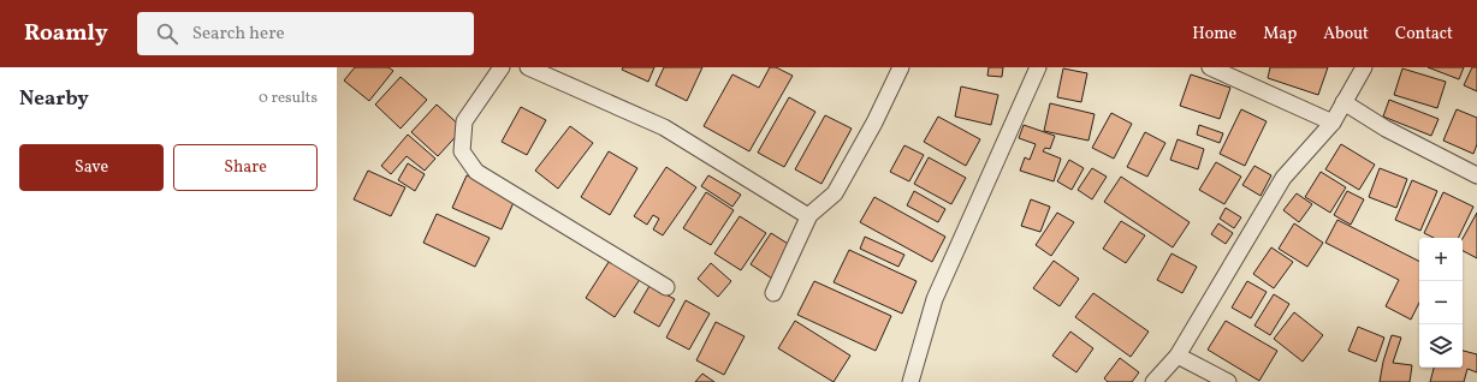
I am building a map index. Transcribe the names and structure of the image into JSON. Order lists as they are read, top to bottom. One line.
{"page":{"header":"Roamly","search":"Search here","nav":["Home","Map","About","Contact"],"heading":["Nearby","0 results"],"buttons":["Save","Share"],"map_buttons":["+","−"]}}
